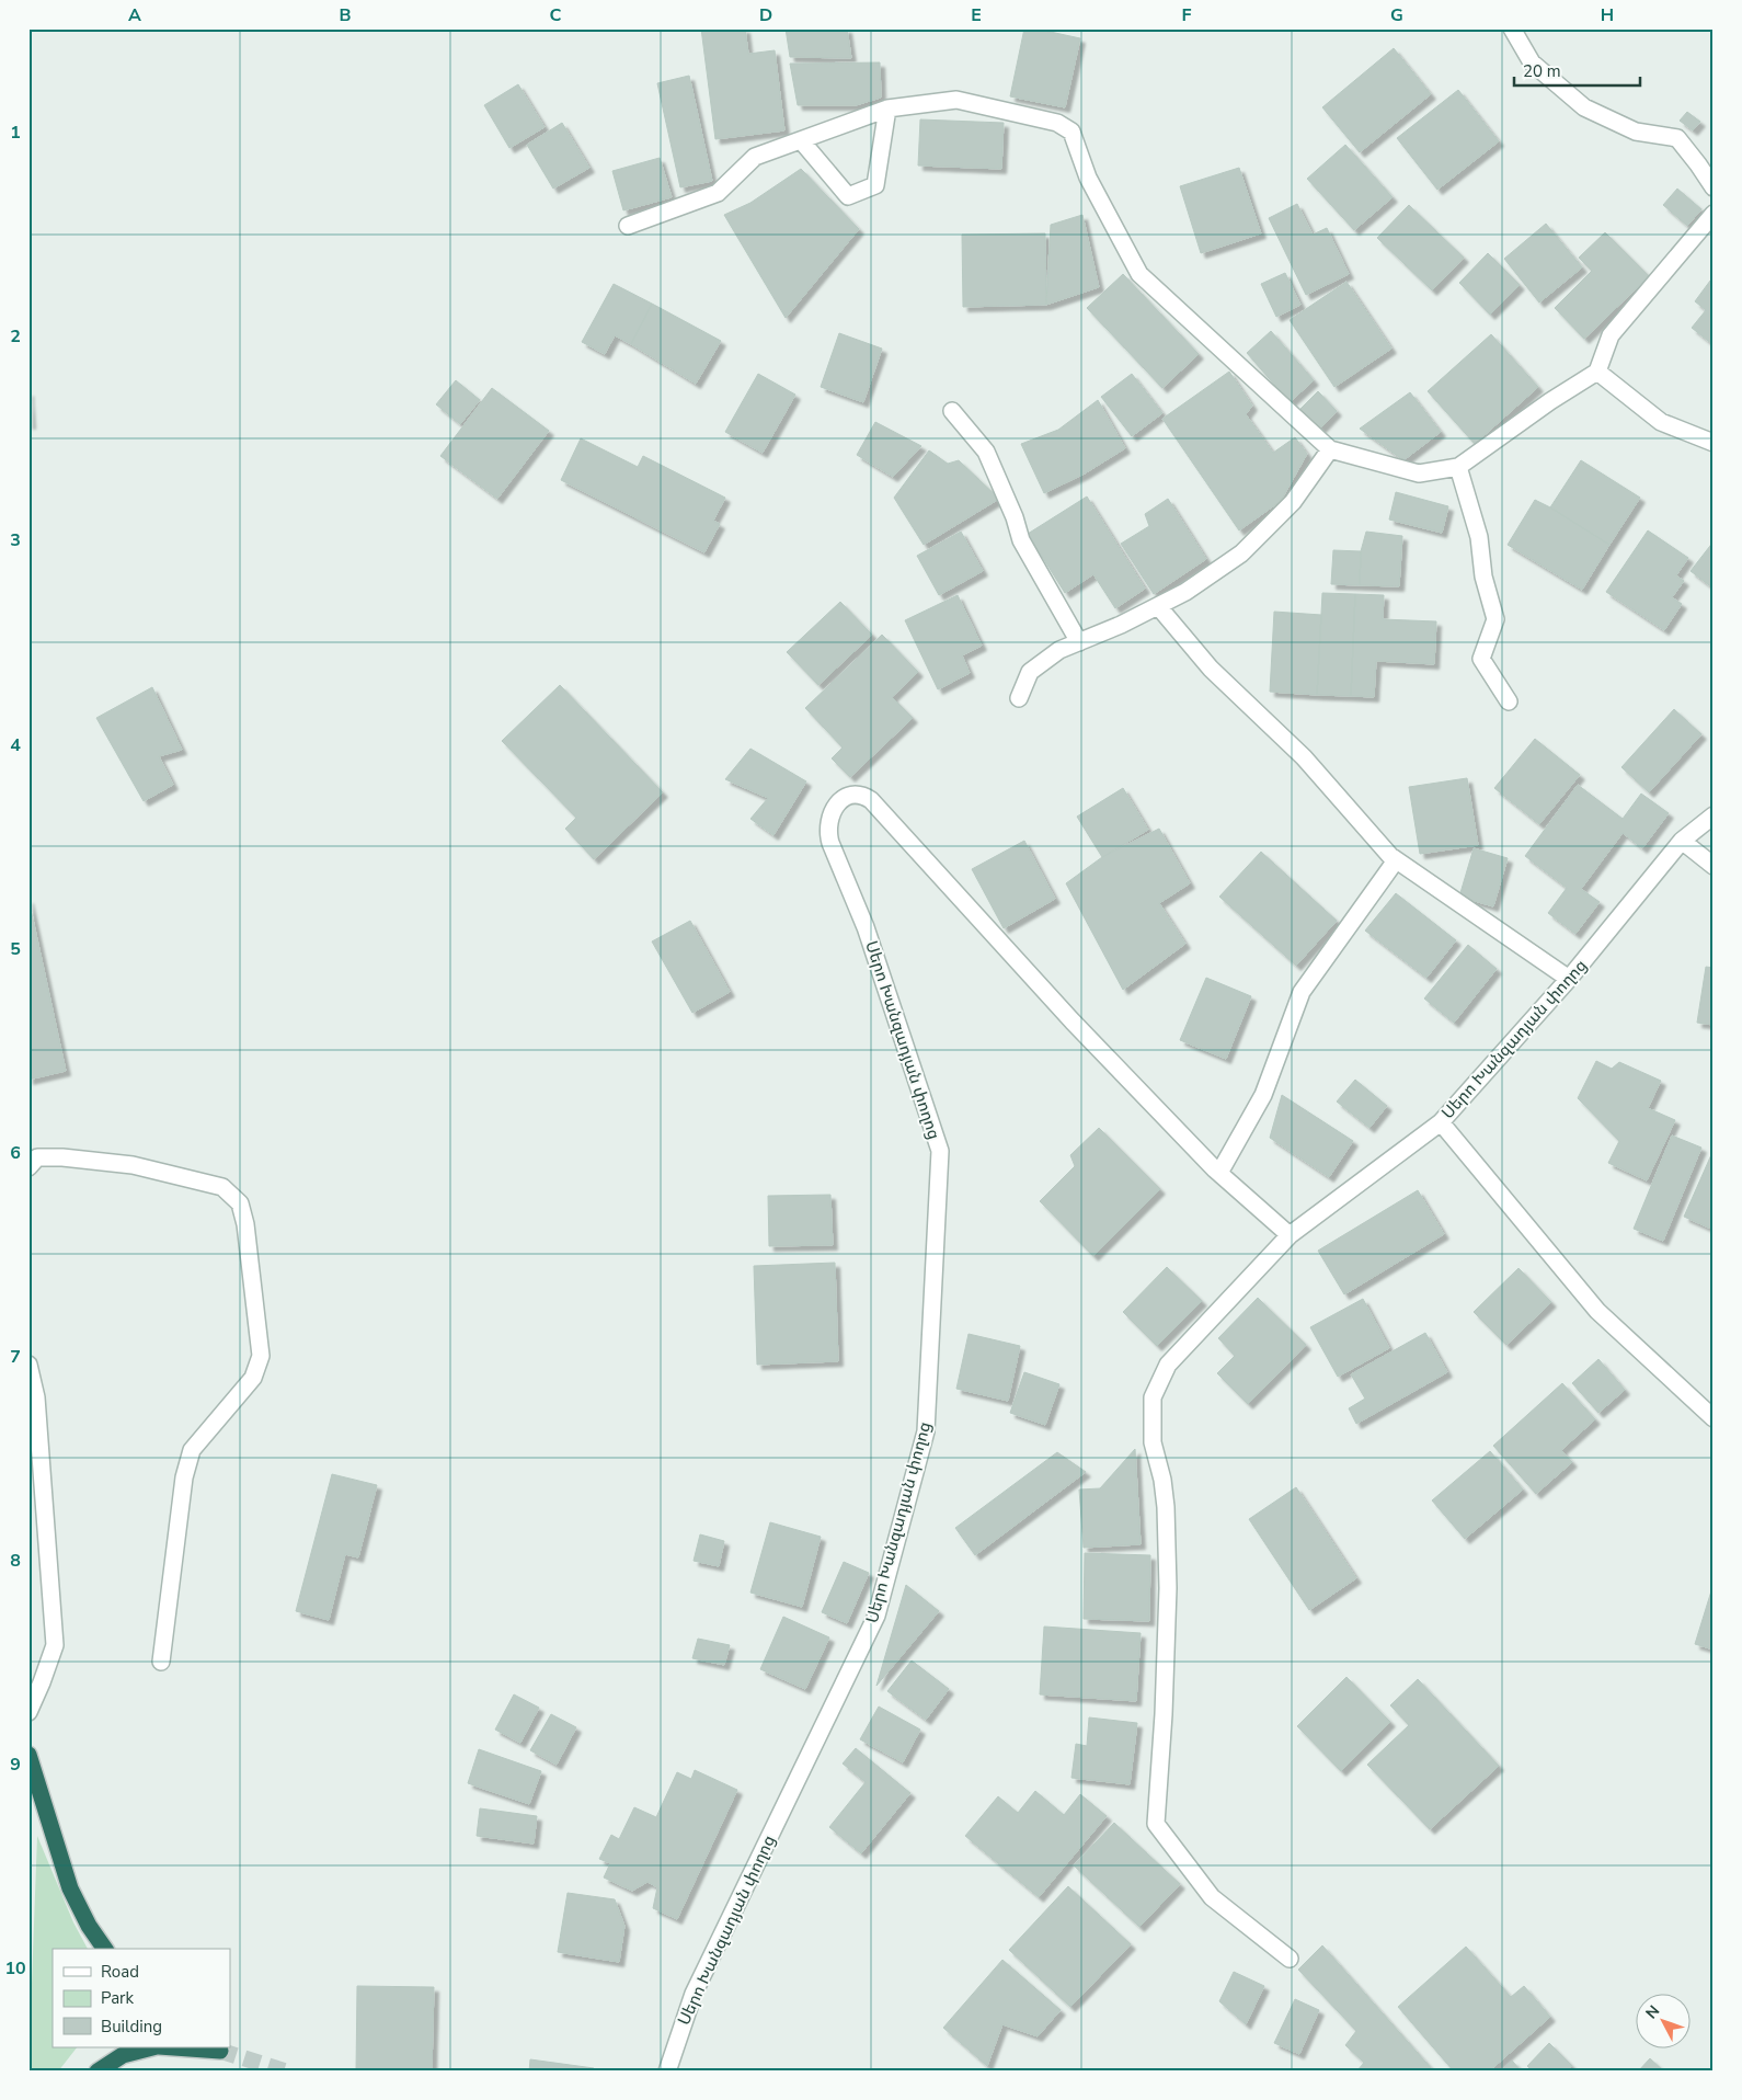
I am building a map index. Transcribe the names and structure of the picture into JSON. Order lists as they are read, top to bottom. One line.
{"streets":{"street":["Սերո Խանզադյան փողոց"]},"legend":["Road","Park","Building"],"scale_bar":"20 m","north":"top left","grid":{"columns":["A","B","C","D","E","F","G","H"],"rows":["1","2","3","4","5","6","7","8","9","10"]}}
